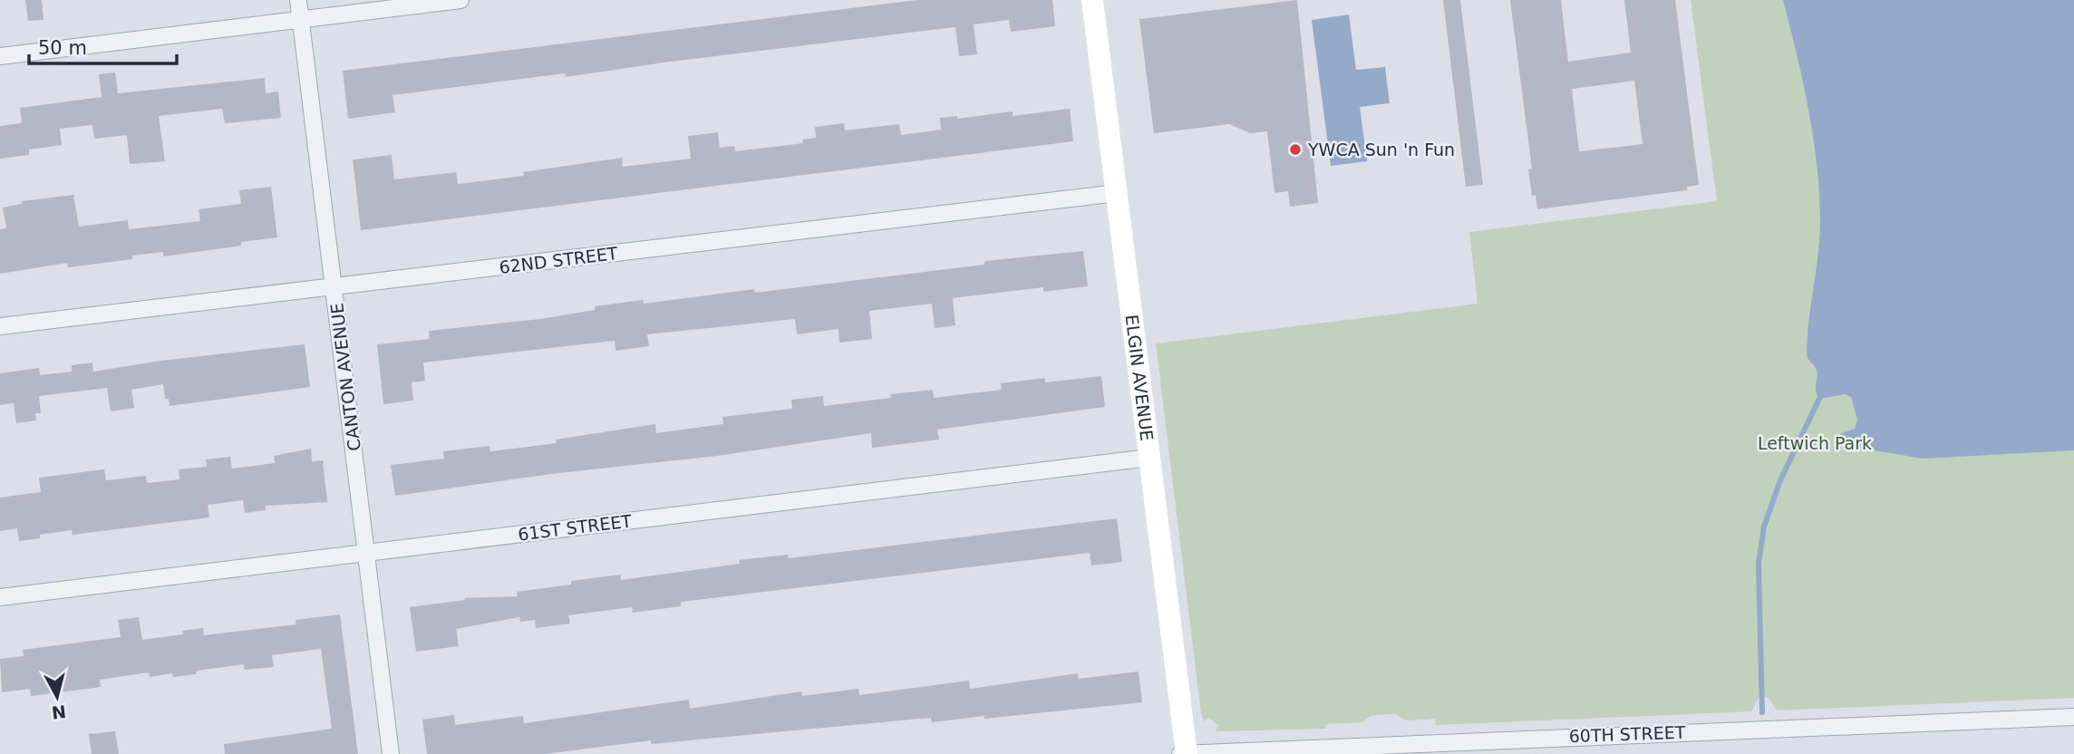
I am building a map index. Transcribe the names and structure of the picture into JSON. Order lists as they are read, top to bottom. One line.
{"streets":{"street":["62ND STREET","CANTON AVENUE","ELGIN AVENUE","61ST STREET","60TH STREET"]},"crossings":[["62ND STREET","CANTON AVENUE"],["62ND STREET","ELGIN AVENUE"],["CANTON AVENUE","61ST STREET"],["ELGIN AVENUE","61ST STREET"],["ELGIN AVENUE","60TH STREET"]],"parks":["Leftwich Park"],"places":["YWCA Sun 'n Fun"],"scale_bar":"50 m","north":"bottom"}
